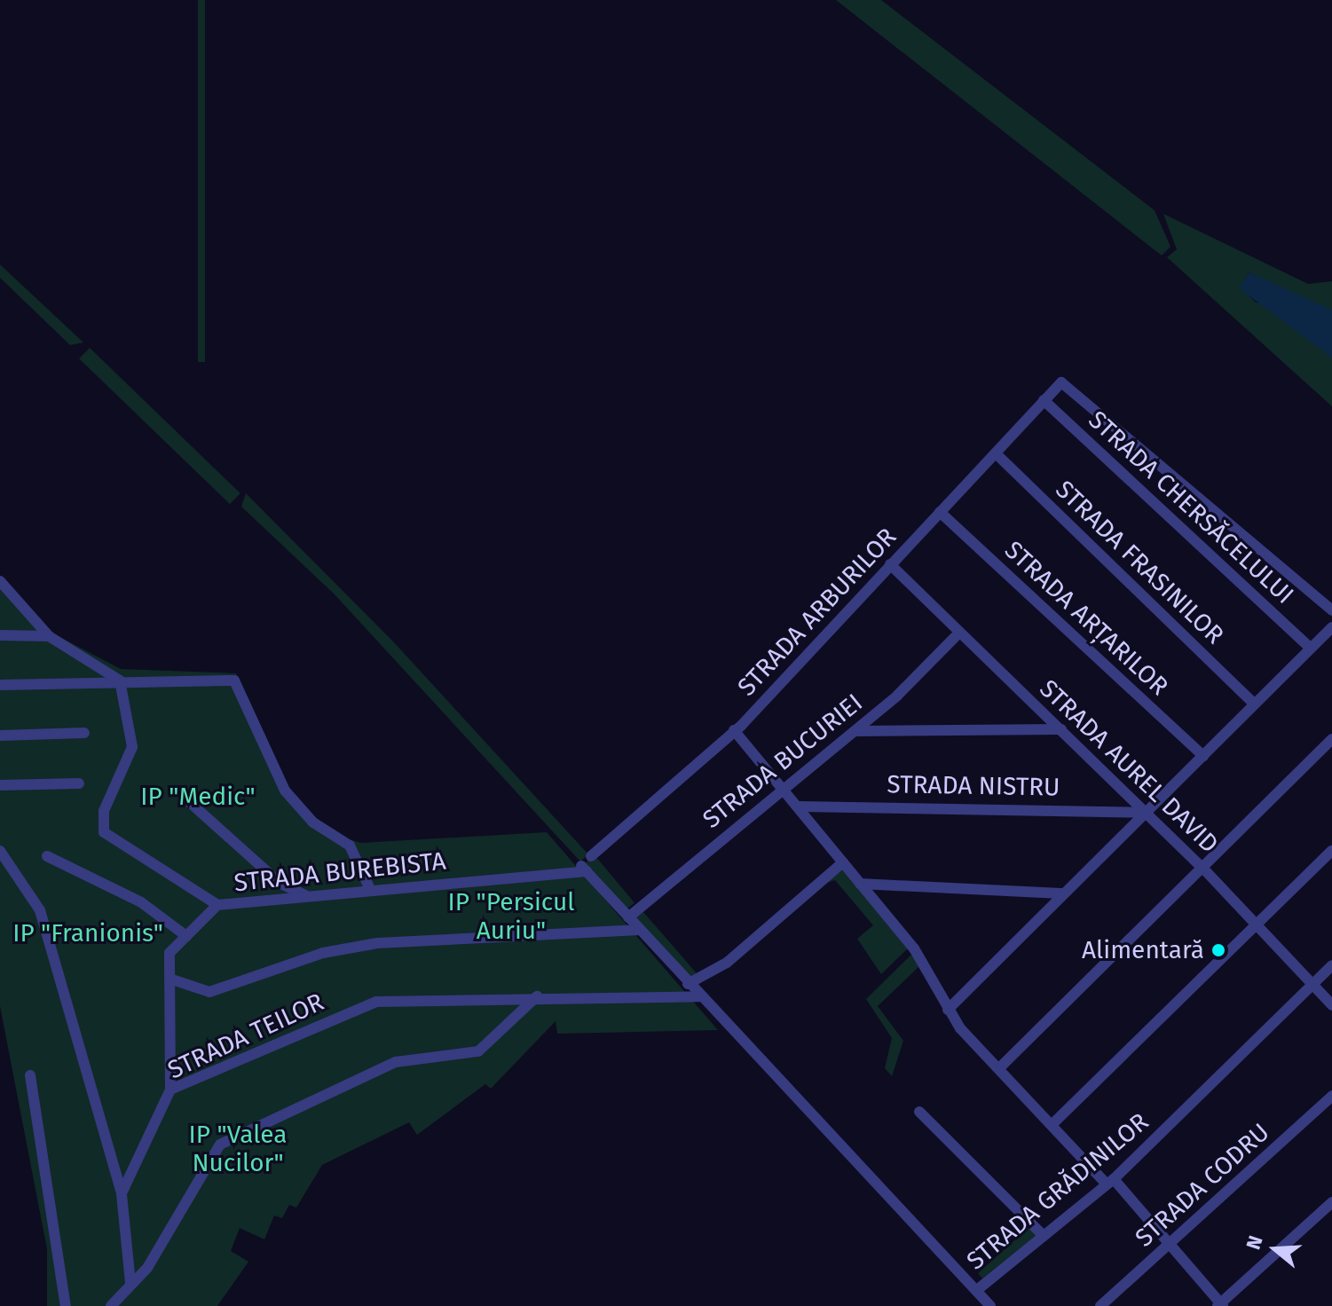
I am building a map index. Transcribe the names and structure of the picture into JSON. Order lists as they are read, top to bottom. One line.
{"streets":{"street":["STRADA CHERSĂCELULUI","STRADA FRASINILOR","STRADA ARBURILOR","STRADA ARȚARILOR","STRADA BUCURIEI","STRADA AUREL DAVID","STRADA NISTRU","STRADA BUREBISTA","STRADA TEILOR","STRADA CODRU","STRADA GRĂDINILOR"]},"crossings":[["STRADA CHERSĂCELULUI","STRADA ARBURILOR"],["STRADA FRASINILOR","STRADA ARBURILOR"],["STRADA ARBURILOR","STRADA ARȚARILOR"],["STRADA ARBURILOR","STRADA AUREL DAVID"],["STRADA BUCURIEI","STRADA AUREL DAVID"],["STRADA BUCURIEI","STRADA GRĂDINILOR"],["STRADA AUREL DAVID","STRADA NISTRU"],["STRADA AUREL DAVID","STRADA GRĂDINILOR"],["STRADA BUREBISTA","STRADA TEILOR"],["STRADA BUREBISTA","STRADA GRĂDINILOR"],["STRADA TEILOR","STRADA GRĂDINILOR"]],"parks":["IP \"Medic\"","IP \"Persicul Auriu\"","IP \"Franionis\"","IP \"Valea Nucilor\""],"places":["Alimentară"],"north":"left"}
